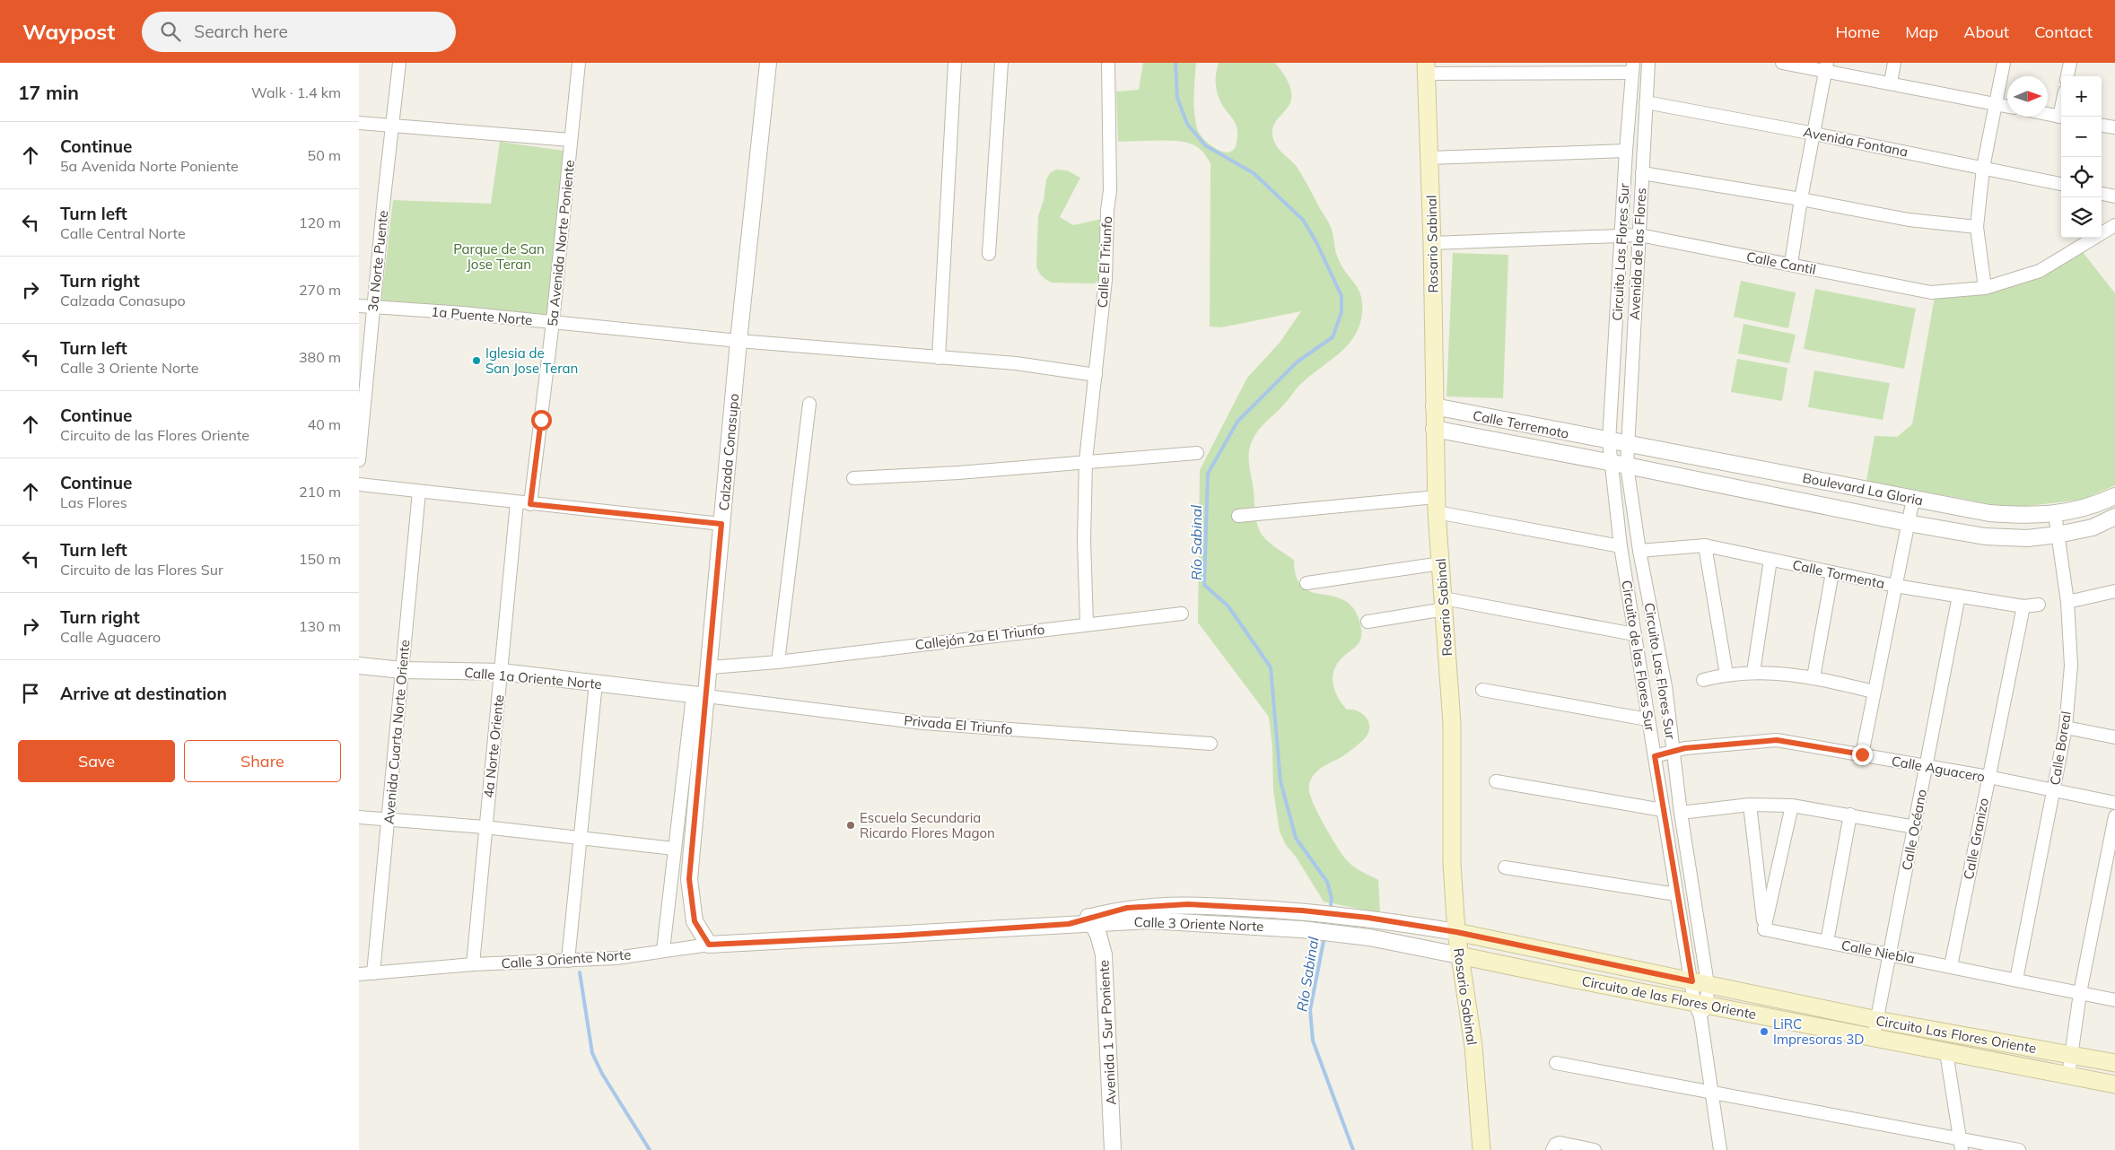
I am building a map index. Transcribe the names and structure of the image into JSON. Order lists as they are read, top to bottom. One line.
{"streets":{"main road":["Rosario Sabinal","Circuito de las Flores Oriente","Circuito Las Flores Oriente"],"street":["Avenida Fontana","5a Avenida Norte Poniente","Circuito Las Flores Sur","Avenida de las Flores","3a Norte Puente","Calle El Triunfo","Calle Cantil","1a Puente Norte","Calle Terremoto","Calzada Conasupo","Boulevard La Gloria","Calle Tormenta","Callejón 2a El Triunfo","Circuito de las Flores Sur","Calle 1a Oriente Norte","Privada El Triunfo","Avenida Cuarta Norte Oriente","4a Norte Oriente","Calle Boreal","Calle Aguacero","Calle Océano","Calle Granizo","Calle 3 Oriente Norte","Calle Niebla","Avenida 1 Sur Poniente"]},"crossings":[["Avenida Fontana","Avenida de las Flores"],["5a Avenida Norte Poniente","1a Puente Norte"],["Rosario Sabinal","Calle Cantil"],["Rosario Sabinal","Calle Terremoto"],["Rosario Sabinal","Calle 3 Oriente Norte"],["Rosario Sabinal","Circuito de las Flores Oriente"],["Rosario Sabinal","Circuito Las Flores Oriente"],["Circuito Las Flores Sur","Avenida de las Flores"],["Circuito Las Flores Sur","Calle Cantil"],["Circuito Las Flores Sur","Calle Terremoto"],["Circuito Las Flores Sur","Boulevard La Gloria"],["Circuito Las Flores Sur","Calle Tormenta"],["Circuito Las Flores Sur","Circuito de las Flores Sur"],["Circuito Las Flores Sur","Calle Aguacero"],["Circuito Las Flores Sur","Circuito de las Flores Oriente"],["Circuito Las Flores Sur","Circuito Las Flores Oriente"],["Avenida de las Flores","Calle Cantil"],["Avenida de las Flores","Boulevard La Gloria"],["3a Norte Puente","1a Puente Norte"],["Calle El Triunfo","1a Puente Norte"],["Calle El Triunfo","Callejón 2a El Triunfo"],["1a Puente Norte","Calzada Conasupo"],["Calle Terremoto","Boulevard La Gloria"],["Calle Terremoto","Circuito de las Flores Sur"],["Calzada Conasupo","Callejón 2a El Triunfo"],["Calzada Conasupo","Calle 1a Oriente Norte"],["Calzada Conasupo","Privada El Triunfo"],["Calzada Conasupo","Calle 3 Oriente Norte"],["Boulevard La Gloria","Circuito de las Flores Sur"],["Boulevard La Gloria","Calle Boreal"],["Calle Tormenta","Calle Océano"],["Calle Tormenta","Calle Granizo"],["Circuito de las Flores Sur","Calle Aguacero"],["Circuito de las Flores Sur","Circuito Las Flores Oriente"],["Calle 1a Oriente Norte","Privada El Triunfo"],["Calle 1a Oriente Norte","Avenida Cuarta Norte Oriente"],["Calle 1a Oriente Norte","4a Norte Oriente"],["Avenida Cuarta Norte Oriente","Calle 3 Oriente Norte"],["4a Norte Oriente","Calle 3 Oriente Norte"],["Calle Boreal","Calle Aguacero"],["Calle Boreal","Calle Niebla"],["Calle Aguacero","Calle Océano"],["Calle Aguacero","Calle Granizo"],["Calle Océano","Calle Niebla"],["Calle Océano","Circuito de las Flores Oriente"],["Calle Océano","Circuito Las Flores Oriente"],["Calle Granizo","Calle Niebla"],["Calle 3 Oriente Norte","Circuito de las Flores Oriente"],["Calle 3 Oriente Norte","Avenida 1 Sur Poniente"],["Calle 3 Oriente Norte","Circuito Las Flores Oriente"]],"water":["Río Sabinal"],"parks":["Parque de San Jose Teran"],"places":["Iglesia de San Jose Teran","Escuela Secundaria Ricardo Flores Magon","LiRC Impresoras 3D"],"north":"right","page":{"header":"Waypost","search":"Search here","nav":["Home","Map","About","Contact"],"heading":["17 min","Walk · 1.4 km"],"map_buttons":["+","−"],"list":[["Continue","5a Avenida Norte Poniente","50 m"],["Turn left","Calle Central Norte","120 m"],["Turn right","Calzada Conasupo","270 m"],["Turn left","Calle 3 Oriente Norte","380 m"],["Continue","Circuito de las Flores Oriente","40 m"],["Continue","Las Flores","210 m"],["Turn left","Circuito de las Flores Sur","150 m"],["Turn right","Calle Aguacero","130 m"],"Arrive at destination"],"buttons":["Save","Share"]}}
